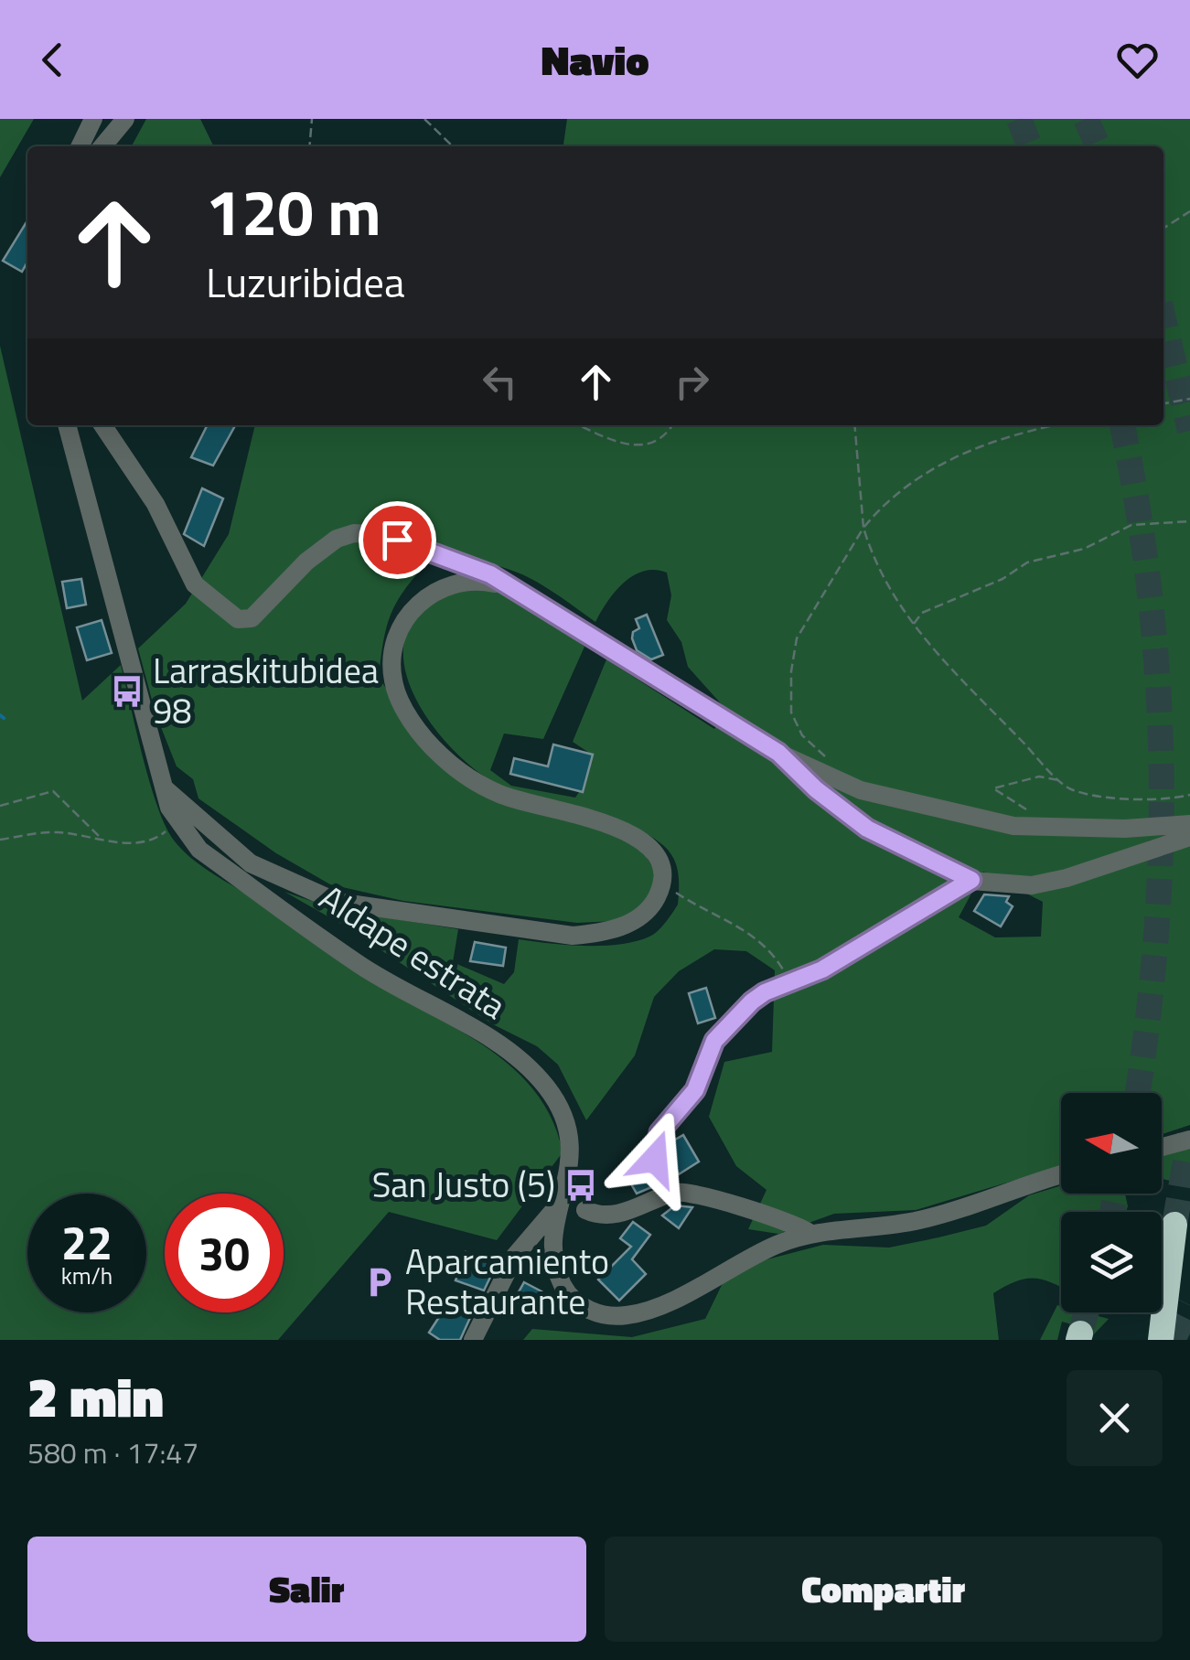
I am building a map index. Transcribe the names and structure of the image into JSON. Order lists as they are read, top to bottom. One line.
{"streets":{"street":["Aldape estrata"]},"places":{"bus stop":["Larraskitubidea 98","San Justo (5)"],"parking":["Aparcamiento Restaurante"]},"north":"left","page":{"header":"Navio","turn":["120 m","Luzuribidea"],"speed":"22 km/h","limit":"30","heading":["2 min","580 m · 17:47"],"buttons":["Salir","Compartir"]}}
